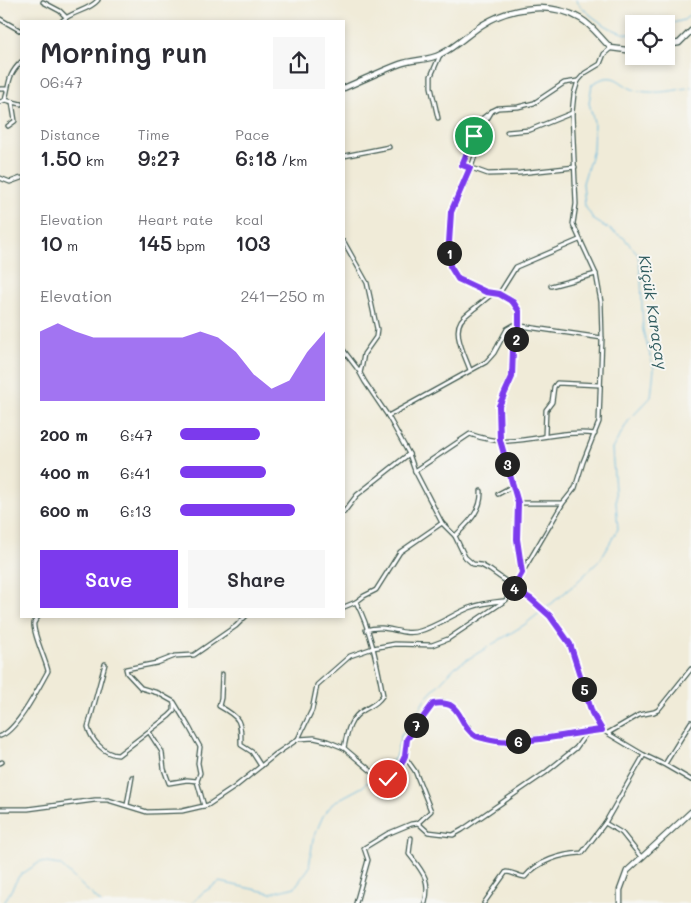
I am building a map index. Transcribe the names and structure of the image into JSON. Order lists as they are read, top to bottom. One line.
{"water":["Küçük Karaçay"],"page":{"heading":["Morning run","06:47"],"stats":[["Distance","1.50 km"],["Time","9:27"],["Pace","6:18 /km"],["Elevation","10 m"],["Heart rate","145 bpm"],["kcal","103"]],"pins":["1","2","3","4","5","7","6"],"chart":["Elevation","241–250 m"],"list":[{"name":"200 m","note":"6:47"},{"name":"400 m","note":"6:41"},{"name":"600 m","note":"6:13"}],"buttons":["Save","Share"]}}
